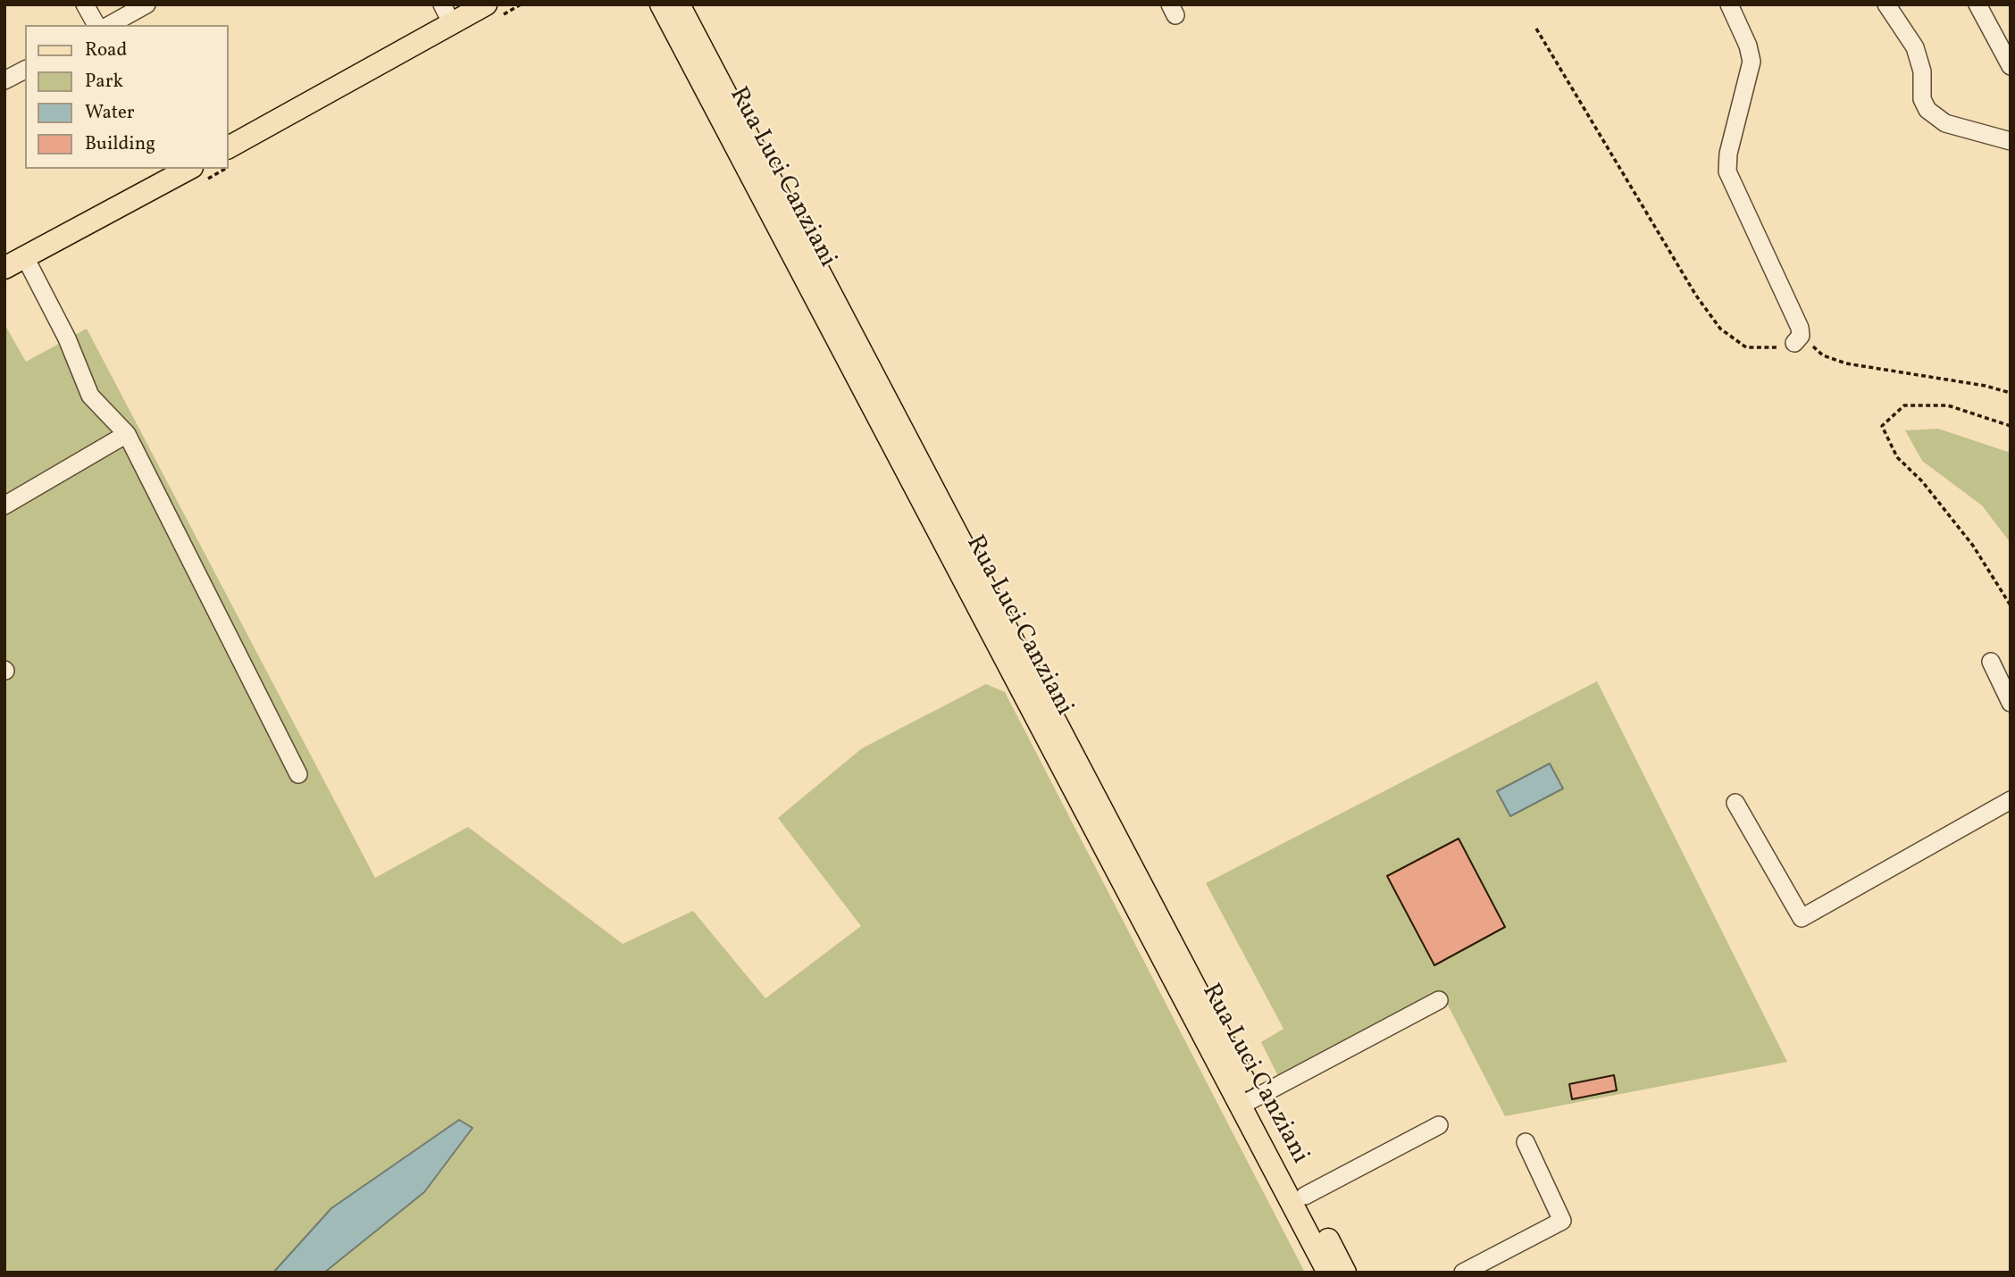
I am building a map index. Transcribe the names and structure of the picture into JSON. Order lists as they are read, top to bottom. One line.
{"streets":{"main road":["Rua Luci Canziani"]},"legend":["Road","Park","Water","Building"]}
